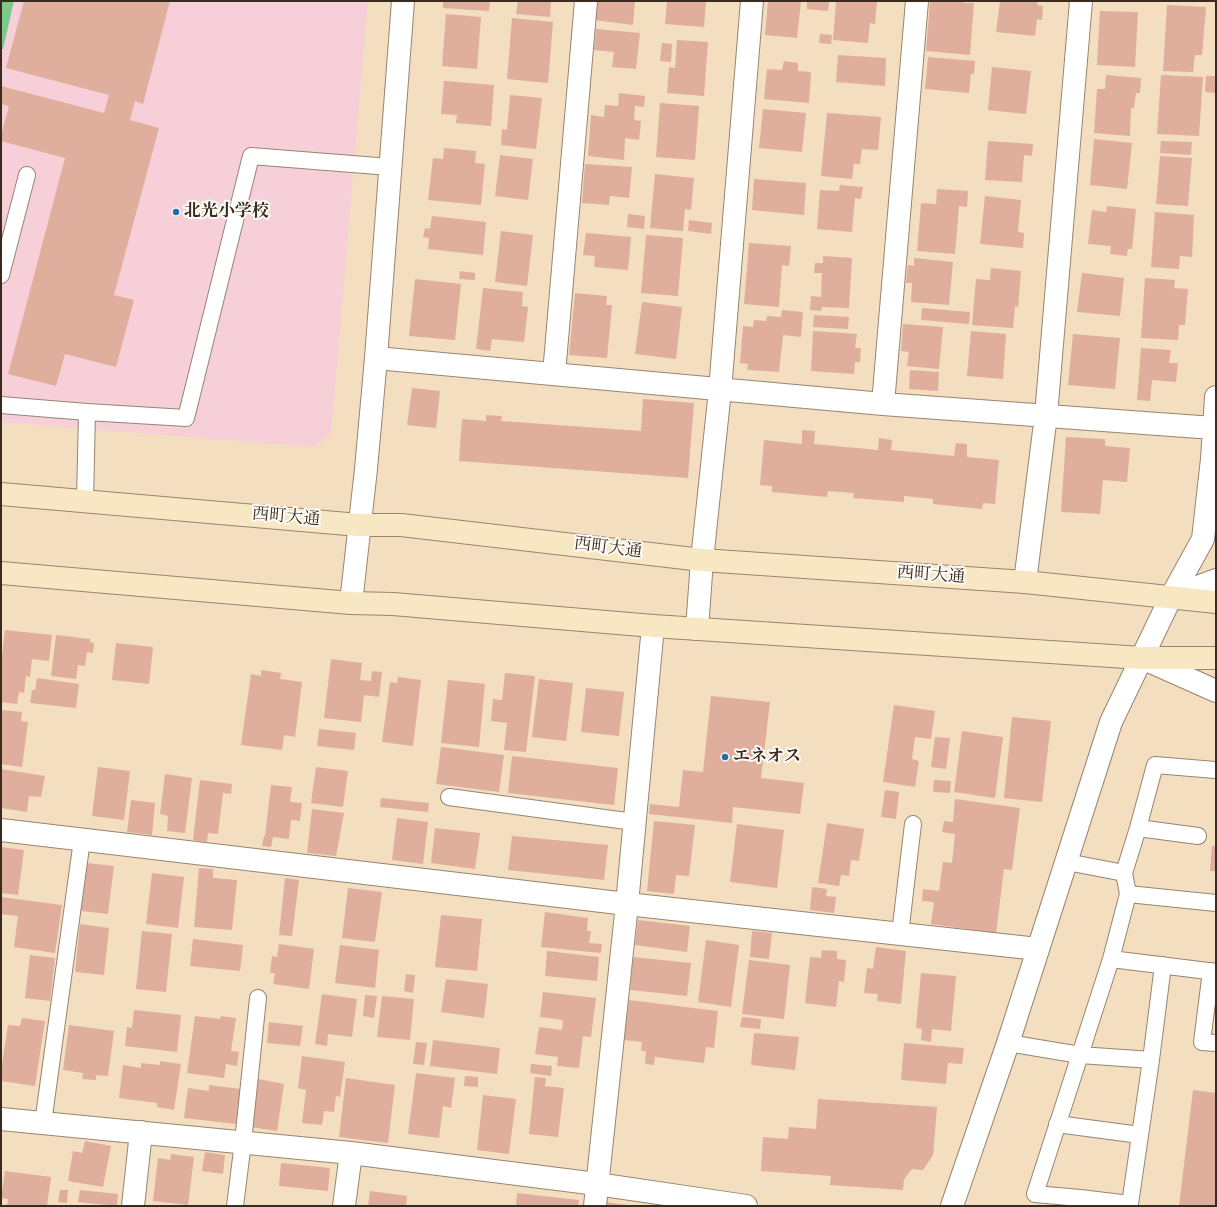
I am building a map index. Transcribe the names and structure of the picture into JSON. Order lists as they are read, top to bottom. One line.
{"streets":{"street":["西町大通"]},"places":["北光小学校","エネオス"]}
